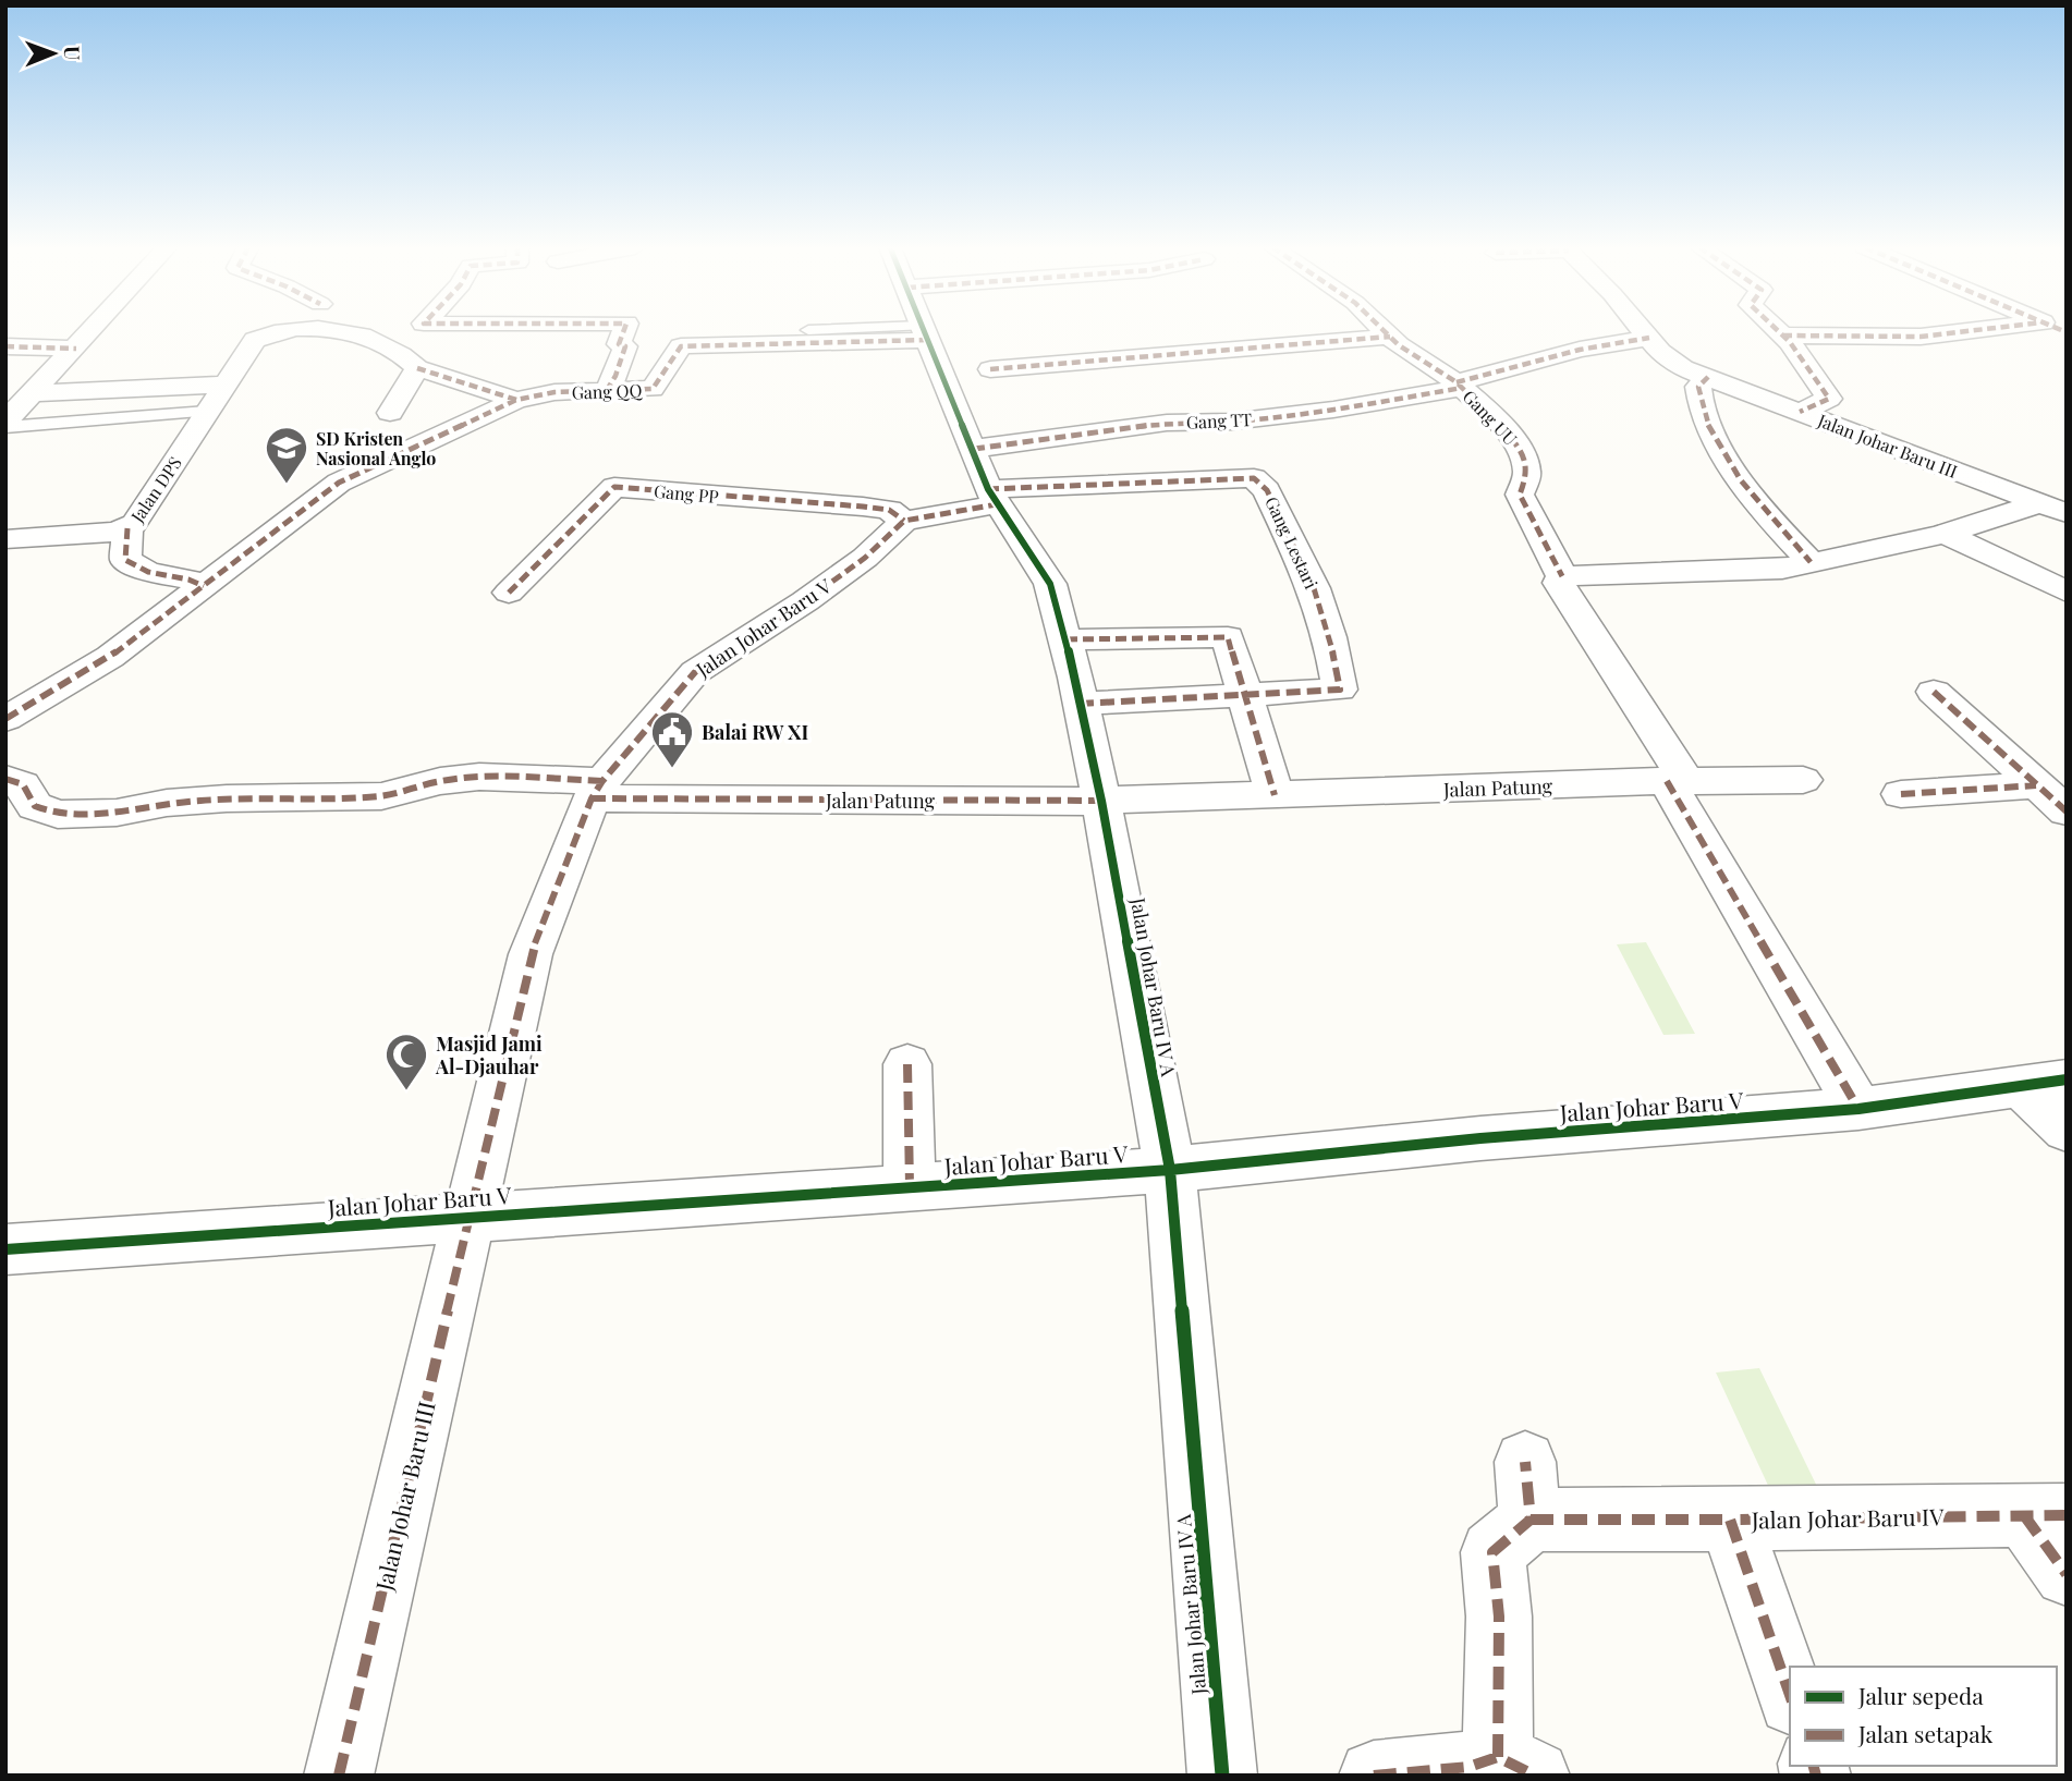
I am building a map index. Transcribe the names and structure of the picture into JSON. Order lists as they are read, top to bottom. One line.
{"streets":{"street":["Gang QQ","Gang UU","Gang TT","Jalan Johar Baru III","Jalan DPS","Gang PP","Gang Lestari","Jalan Johar Baru V","Jalan Patung","Jalan Johar Baru IV A","Jalan Johar Baru IV"]},"crossings":[["Gang UU","Gang TT"],["Gang TT","Jalan Johar Baru III"],["Gang TT","Gang Lestari"],["Gang TT","Jalan Johar Baru IV A"],["Jalan Johar Baru III","Jalan Johar Baru V"],["Gang PP","Jalan Johar Baru V"],["Gang Lestari","Jalan Johar Baru IV A"],["Jalan Johar Baru V","Jalan Patung"],["Jalan Johar Baru V","Jalan Johar Baru IV A"],["Jalan Patung","Jalan Johar Baru IV A"]],"places":{"school or university":["SD Kristen Nasional Anglo"],"public building":["Balai RW XI"],"mosque":["Masjid Jami Al-Djauhar"]},"legend":["Jalur sepeda","Jalan setapak"],"north":"right"}
